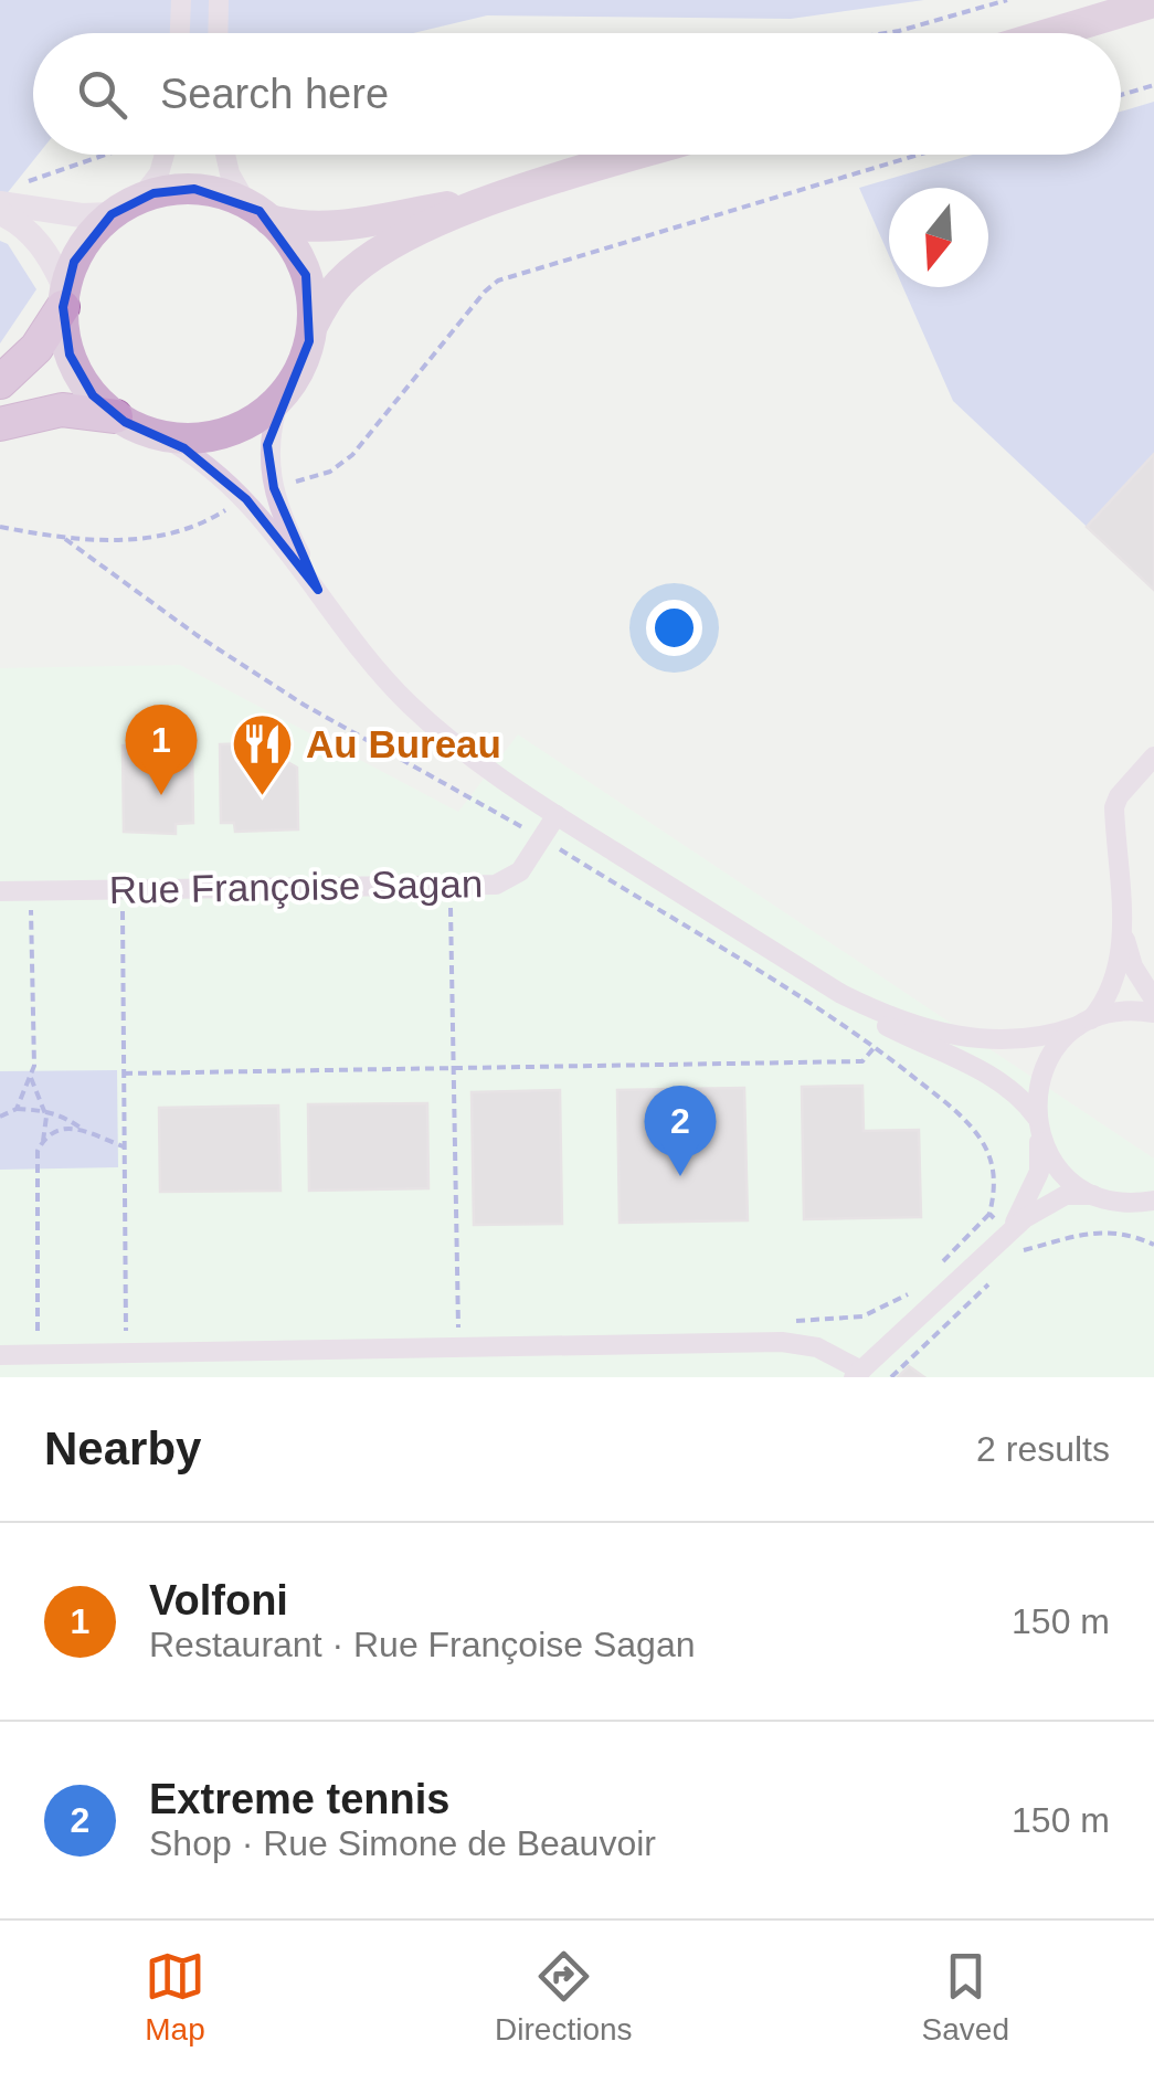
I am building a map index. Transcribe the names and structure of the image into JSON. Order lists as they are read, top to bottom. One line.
{"streets":{"street":["Rue Françoise Sagan"]},"places":{"restaurant":["Au Bureau"]},"north":"bottom","page":{"search":"Search here","pins":["1","2"],"heading":["Nearby","2 results"],"list":[{"mark":"1","name":"Volfoni","note":"Restaurant · Rue Françoise Sagan","value":"150 m"},{"mark":"2","name":"Extreme tennis","note":"Shop · Rue Simone de Beauvoir","value":"150 m"}],"nav":["Map","Directions","Saved"]}}
